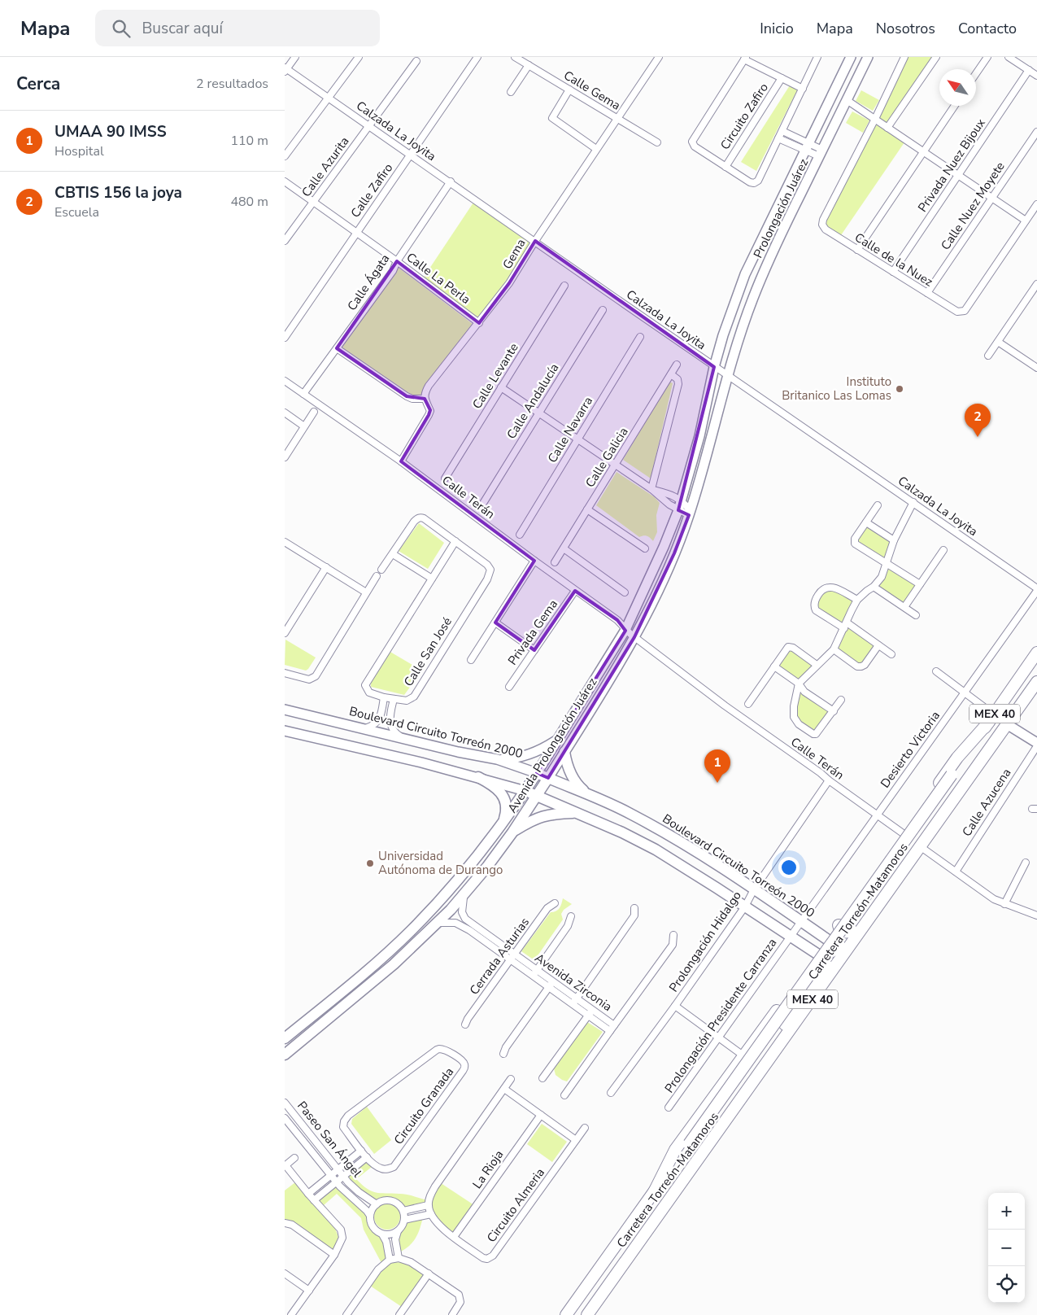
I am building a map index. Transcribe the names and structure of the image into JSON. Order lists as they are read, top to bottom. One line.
{"streets":{"highway":["MEX 40","Carretera Torreón-Matamoros"],"main road":["Boulevard Circuito Torreón 2000","Avenida Prolongación Juárez"],"street":["Calle Gema","Circuito Zafiro","Calzada La Joyita","Privada Nuez Bijoux","Calle Azurita","Calle Zafiro","Calle Nuez Moyete","Prolongación Juárez","Gema","Calle de la Nuez","Calle La Perla","Calle Ágata","Calle Levante","Calle Andalucía","Calle Navarra","Calle Galicia","Calle Terán","Privada Gema","Calle San José","Desierto Victoria","Calle Azucena","Prolongación Hidalgo","Cerrada Asturias","Avenida Zirconia","Prolongación Presidente Carranza","Circuito Granada","Paseo San Ángel","La Rioja","Circuito Almeria"]},"crossings":[["Calle Gema","Gema"],["Calzada La Joyita","Calle Azurita"],["Calzada La Joyita","Calle Zafiro"],["Calzada La Joyita","Prolongación Juárez"],["Calzada La Joyita","Gema"],["Calzada La Joyita","Calle Ágata"],["Calzada La Joyita","Avenida Prolongación Juárez"],["Calzada La Joyita","Desierto Victoria"],["Privada Nuez Bijoux","Calle de la Nuez"],["Calle Azurita","Calle La Perla"],["Calle Zafiro","Calle La Perla"],["Calle Nuez Moyete","Calle de la Nuez"],["Prolongación Juárez","Avenida Prolongación Juárez"],["Gema","Calle La Perla"],["Calle La Perla","Calle Ágata"],["Calle Ágata","Calle Terán"],["Calle Terán","Privada Gema"],["Calle Terán","Avenida Prolongación Juárez"],["Calle Terán","Desierto Victoria"],["Calle Terán","Prolongación Hidalgo"],["Boulevard Circuito Torreón 2000","Avenida Prolongación Juárez"],["Boulevard Circuito Torreón 2000","Desierto Victoria"],["Boulevard Circuito Torreón 2000","Prolongación Hidalgo"],["Boulevard Circuito Torreón 2000","Prolongación Presidente Carranza"],["Avenida Prolongación Juárez","Avenida Zirconia"],["Desierto Victoria","Prolongación Presidente Carranza"],["Cerrada Asturias","Avenida Zirconia"],["La Rioja","Circuito Almeria"]],"places":["Instituto Britanico Las Lomas","Universidad Autónoma de Durango"],"north":"top left","page":{"header":"Mapa","search":"Buscar aquí","nav":["Inicio","Mapa","Nosotros","Contacto"],"heading":["Cerca","2 resultados"],"list":[{"mark":"1","name":"UMAA 90 IMSS","note":"Hospital","value":"110 m"},{"mark":"2","name":"CBTIS 156 la joya","note":"Escuela","value":"480 m"}],"pins":["2","1"],"map_buttons":["+","−"]}}
